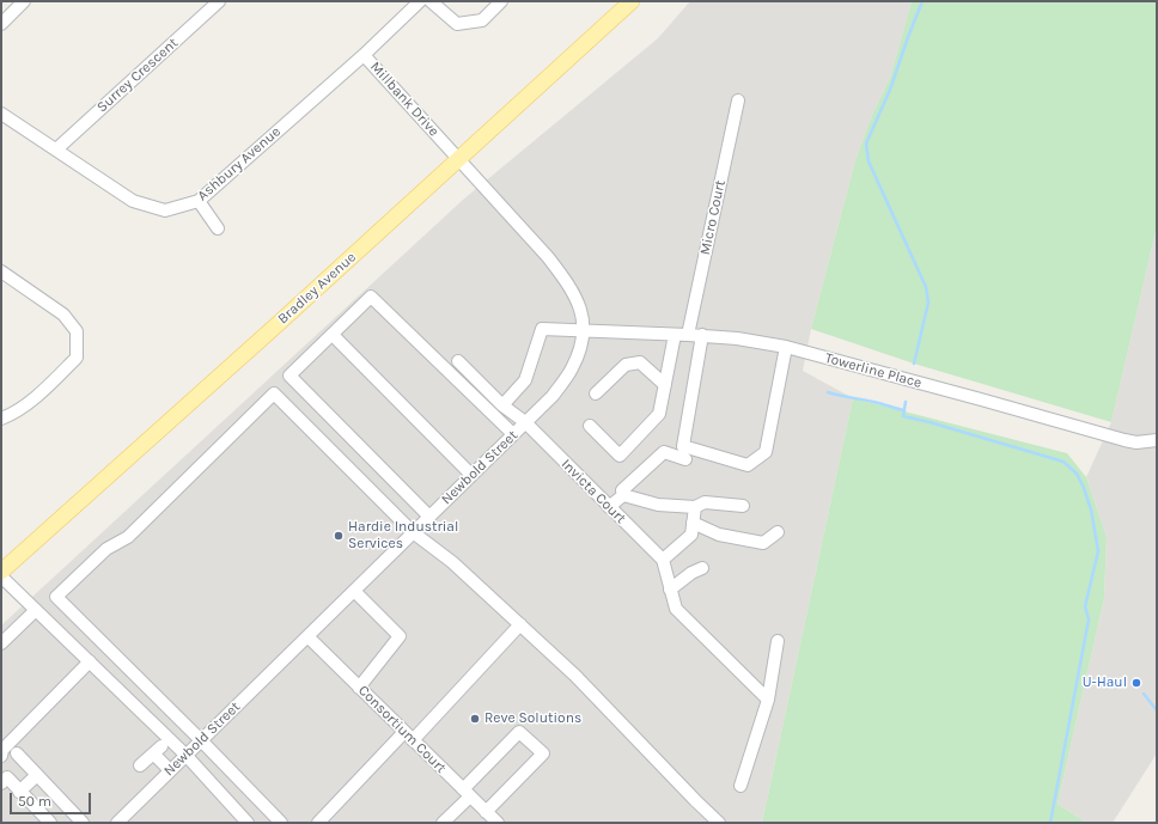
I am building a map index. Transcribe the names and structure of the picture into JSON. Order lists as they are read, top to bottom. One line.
{"streets":{"main road":["Bradley Avenue"],"street":["Surrey Crescent","Millbank Drive","Ashbury Avenue","Micro Court","Towerline Place","Newbold Street","Invicta Court","Consortium Court"]},"crossings":[["Surrey Crescent","Ashbury Avenue"],["Millbank Drive","Ashbury Avenue"],["Millbank Drive","Bradley Avenue"],["Millbank Drive","Newbold Street"],["Micro Court","Towerline Place"],["Bradley Avenue","Newbold Street"],["Towerline Place","Newbold Street"],["Towerline Place","Invicta Court"],["Newbold Street","Invicta Court"],["Newbold Street","Consortium Court"]],"places":["Hardie Industrial Services","U-Haul","Reve Solutions"],"scale_bar":"50 m"}
